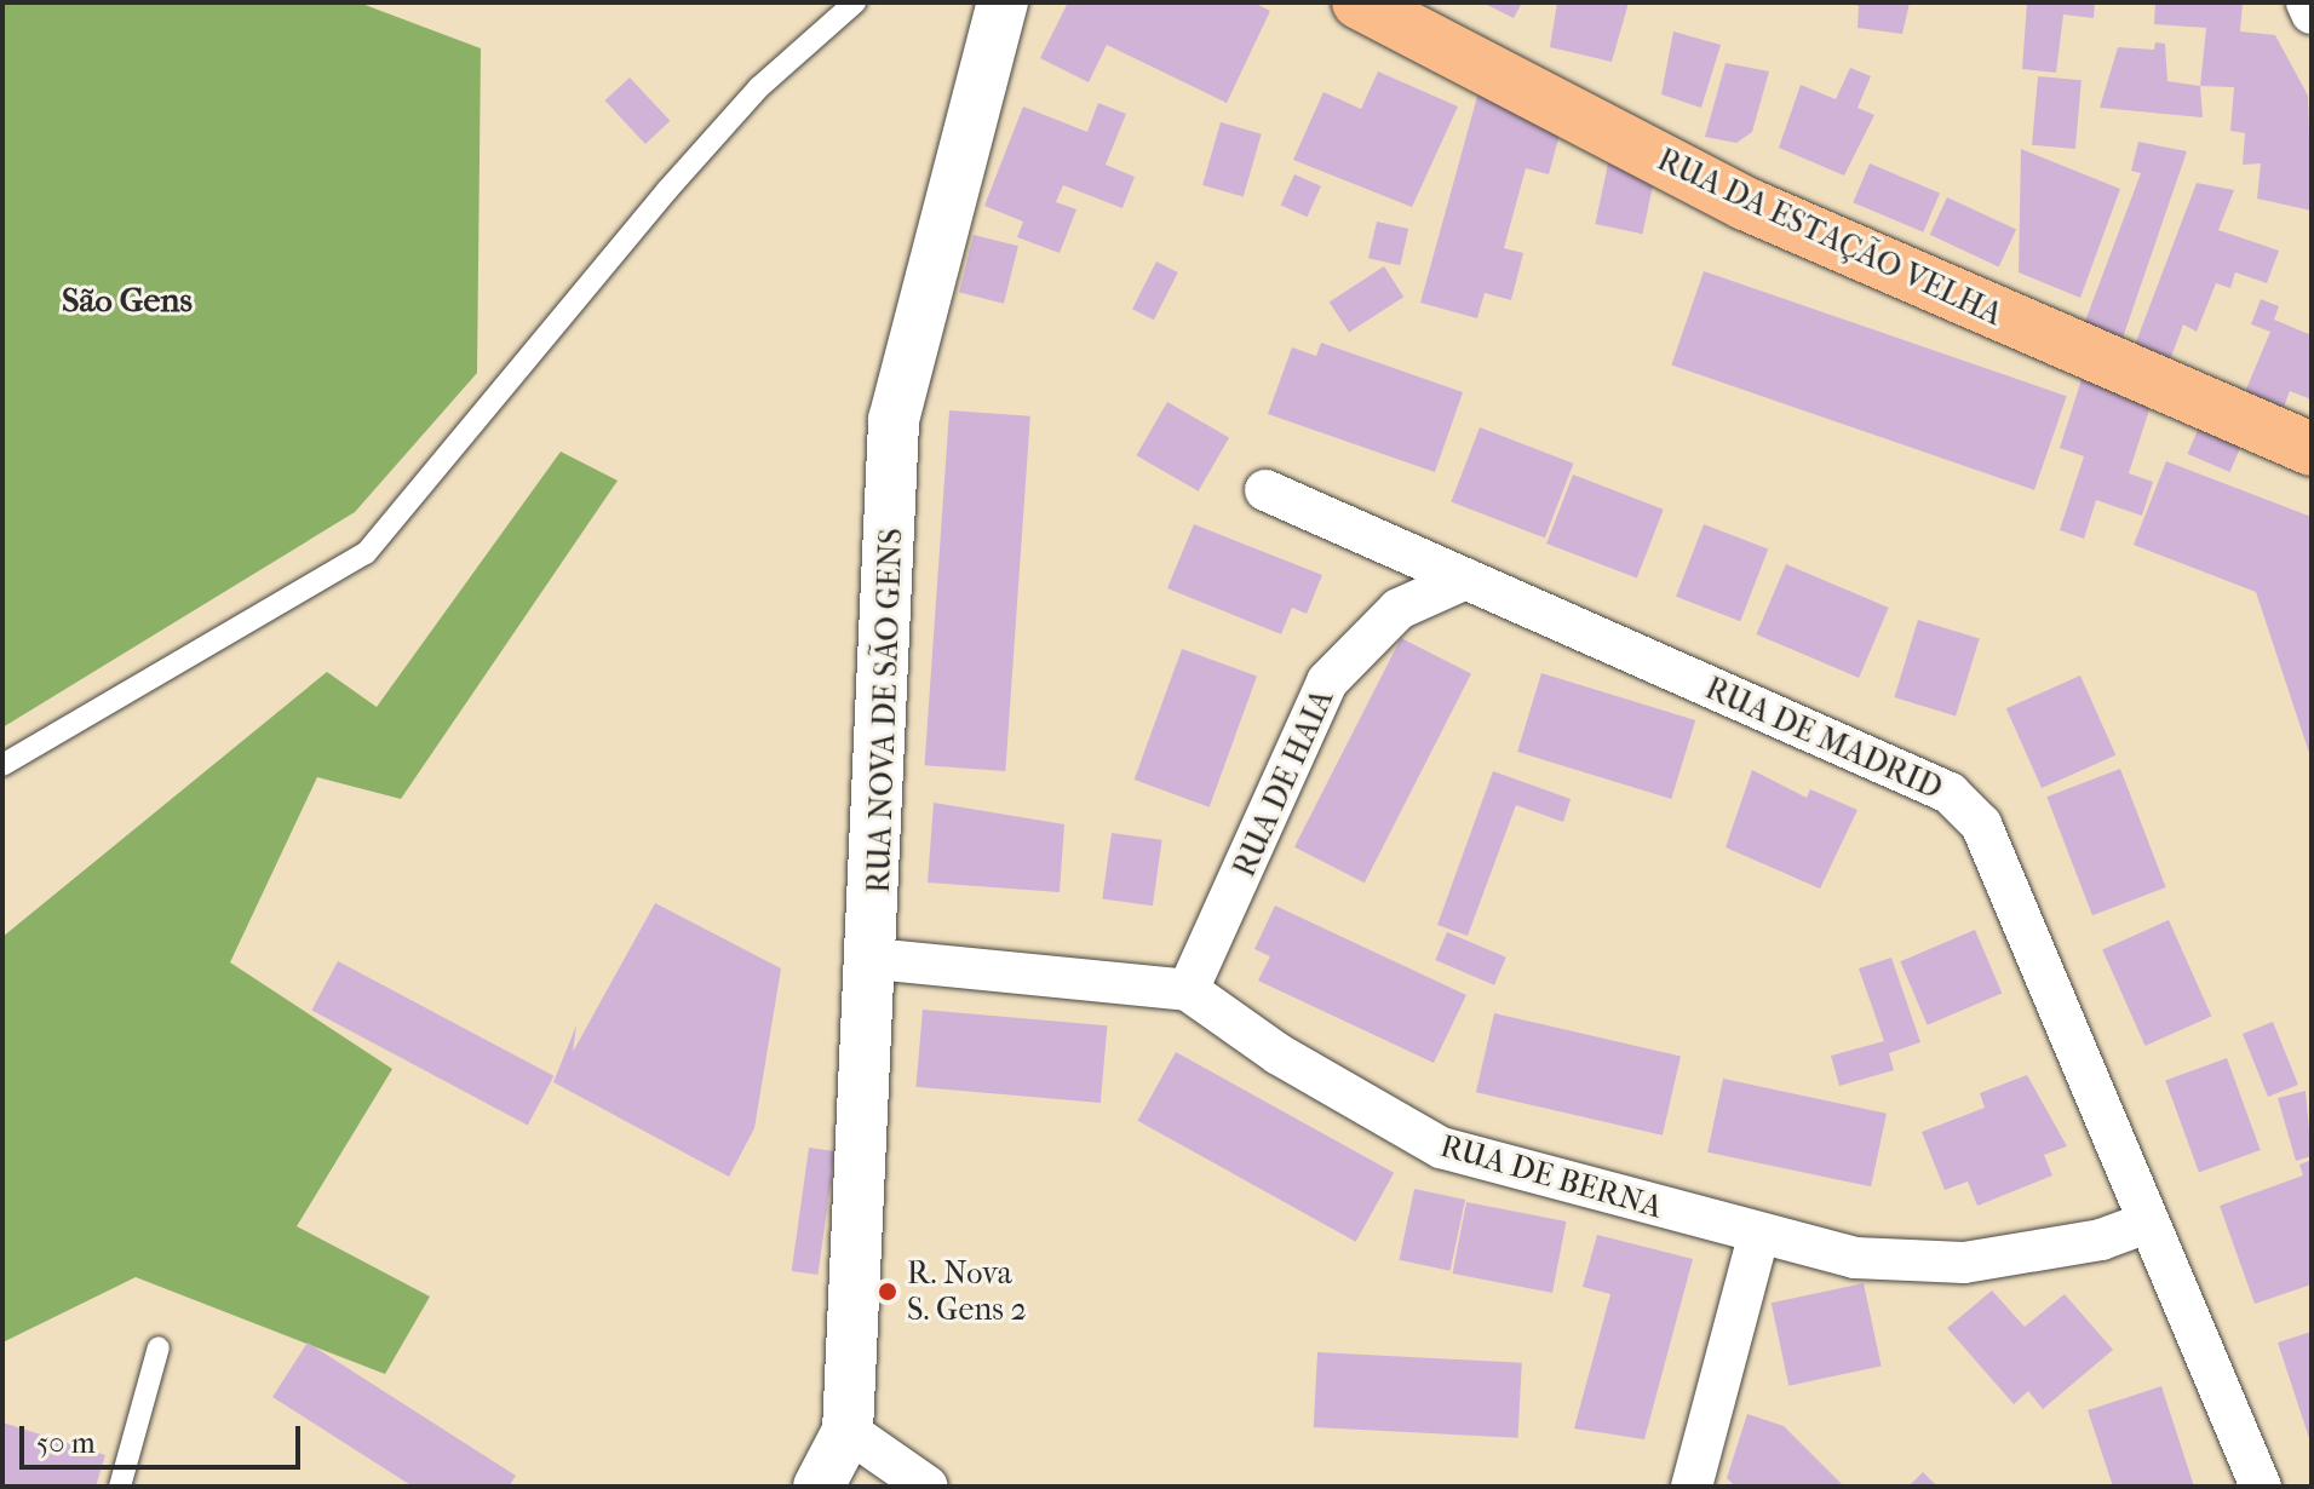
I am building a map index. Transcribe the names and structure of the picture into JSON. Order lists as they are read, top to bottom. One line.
{"streets":{"main road":["RUA DA ESTAÇÃO VELHA"],"street":["RUA NOVA DE SÃO GENS","RUA DE MADRID","RUA DE HAIA","RUA DE BERNA"]},"crossings":[["RUA NOVA DE SÃO GENS","RUA DE BERNA"],["RUA DE MADRID","RUA DE HAIA"],["RUA DE MADRID","RUA DE BERNA"],["RUA DE HAIA","RUA DE BERNA"]],"districts":["São Gens"],"places":["R. Nova S. Gens 2"],"scale_bar":"50 m"}
